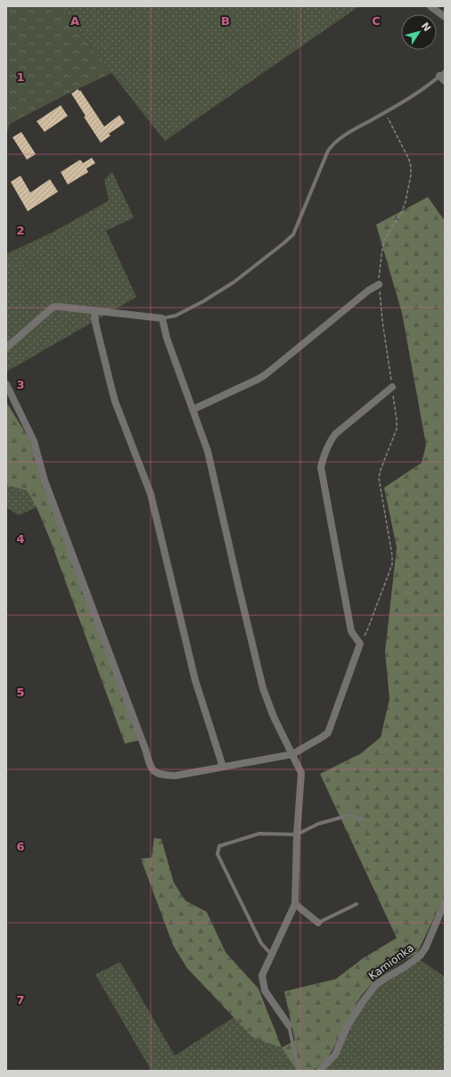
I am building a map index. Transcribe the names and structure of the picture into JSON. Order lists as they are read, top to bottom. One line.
{"streets":{"street":["Kamionka"]},"north":"top right","grid":{"columns":["A","B","C"],"rows":["1","2","3","4","5","6","7"]}}
